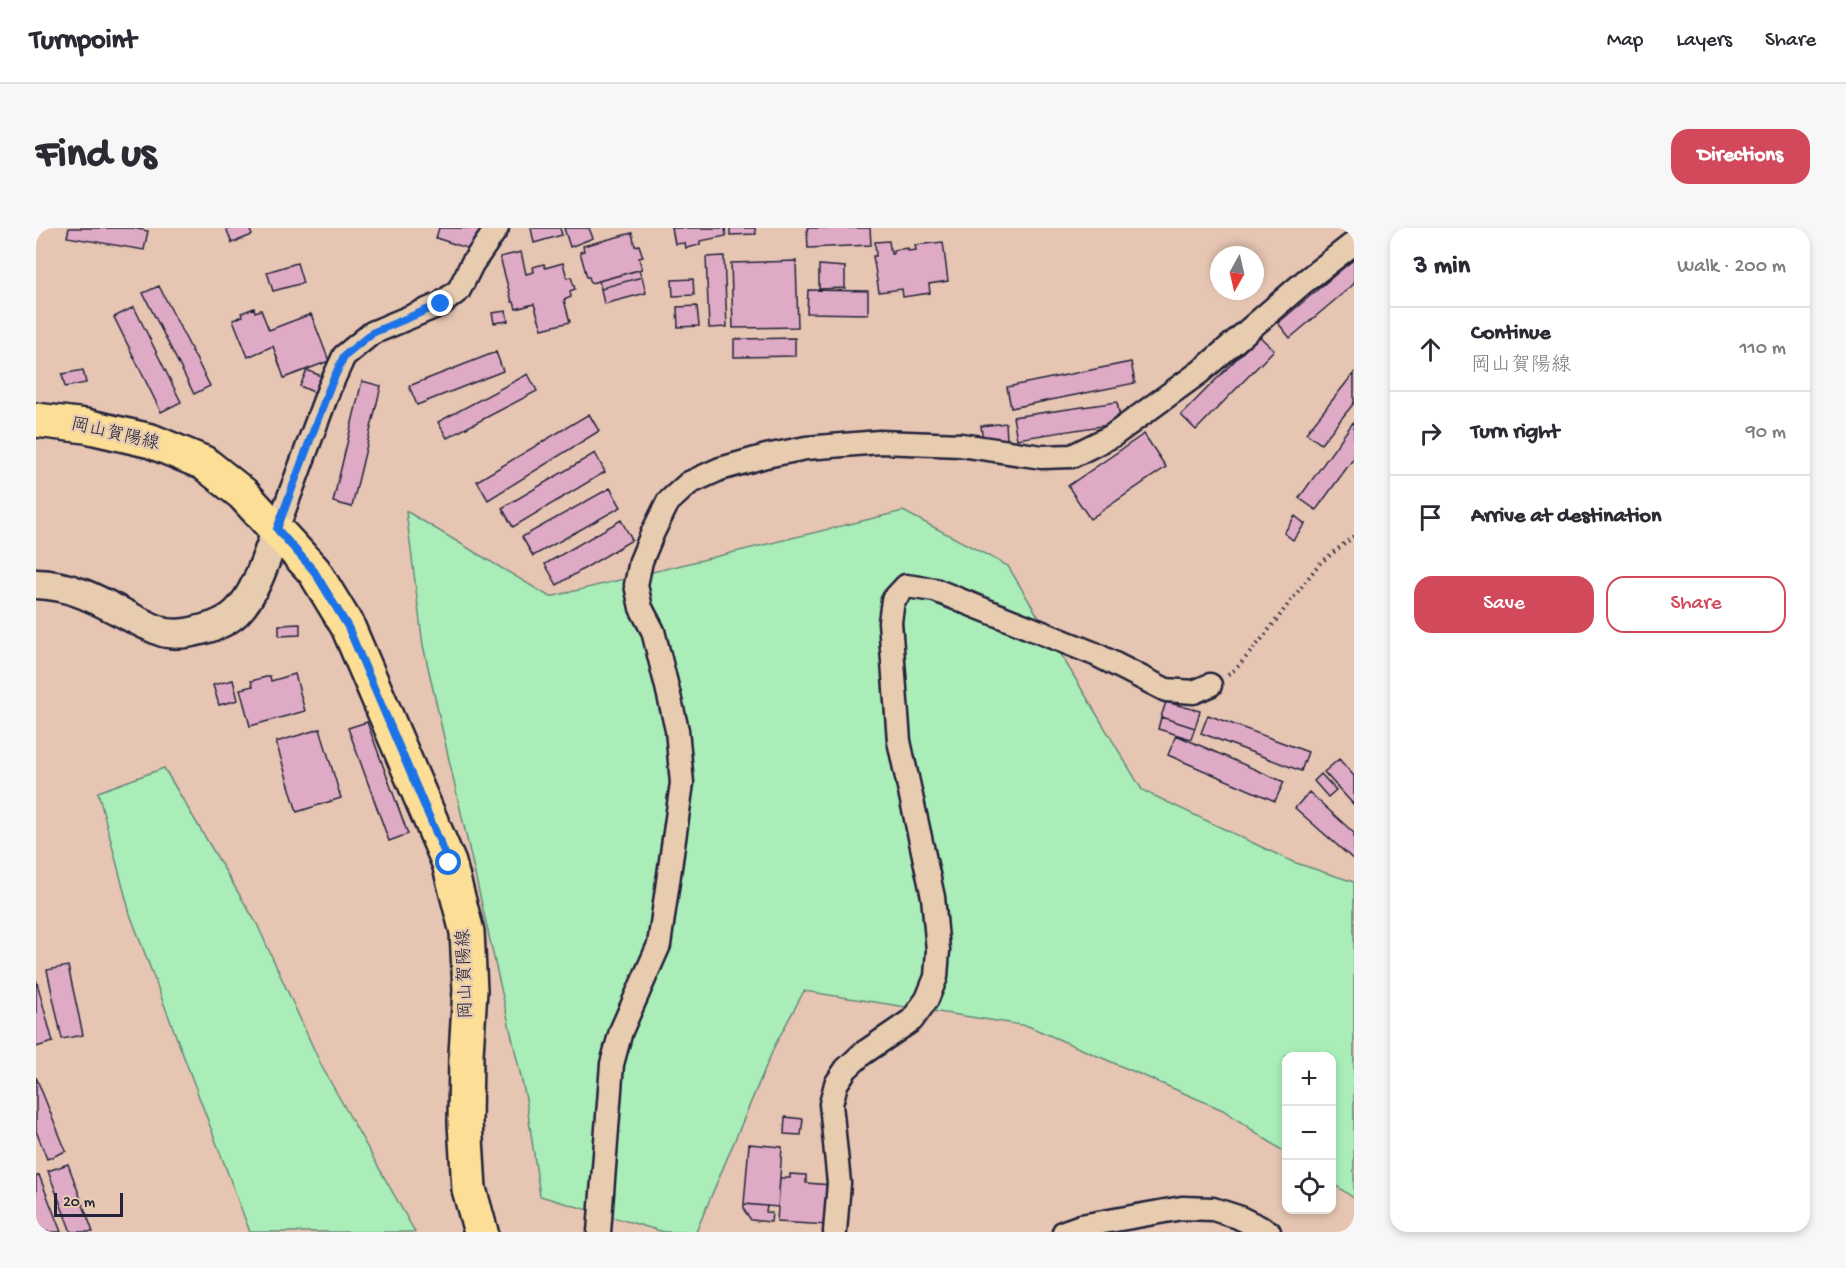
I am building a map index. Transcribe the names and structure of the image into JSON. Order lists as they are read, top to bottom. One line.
{"streets":{"main road":["岡山賀陽線"]},"scale_bar":"20 m","north":"bottom","page":{"header":"Turnpoint","nav":["Map","Layers","Share"],"buttons":["Directions",["Save","Share"]],"title":"Find us","heading":["3 min","Walk · 200 m"],"list":[["Continue","岡山賀陽線","110 m"],["Turn right","90 m"],"Arrive at destination"],"map_buttons":["+","−"],"scale":"20 m"}}
